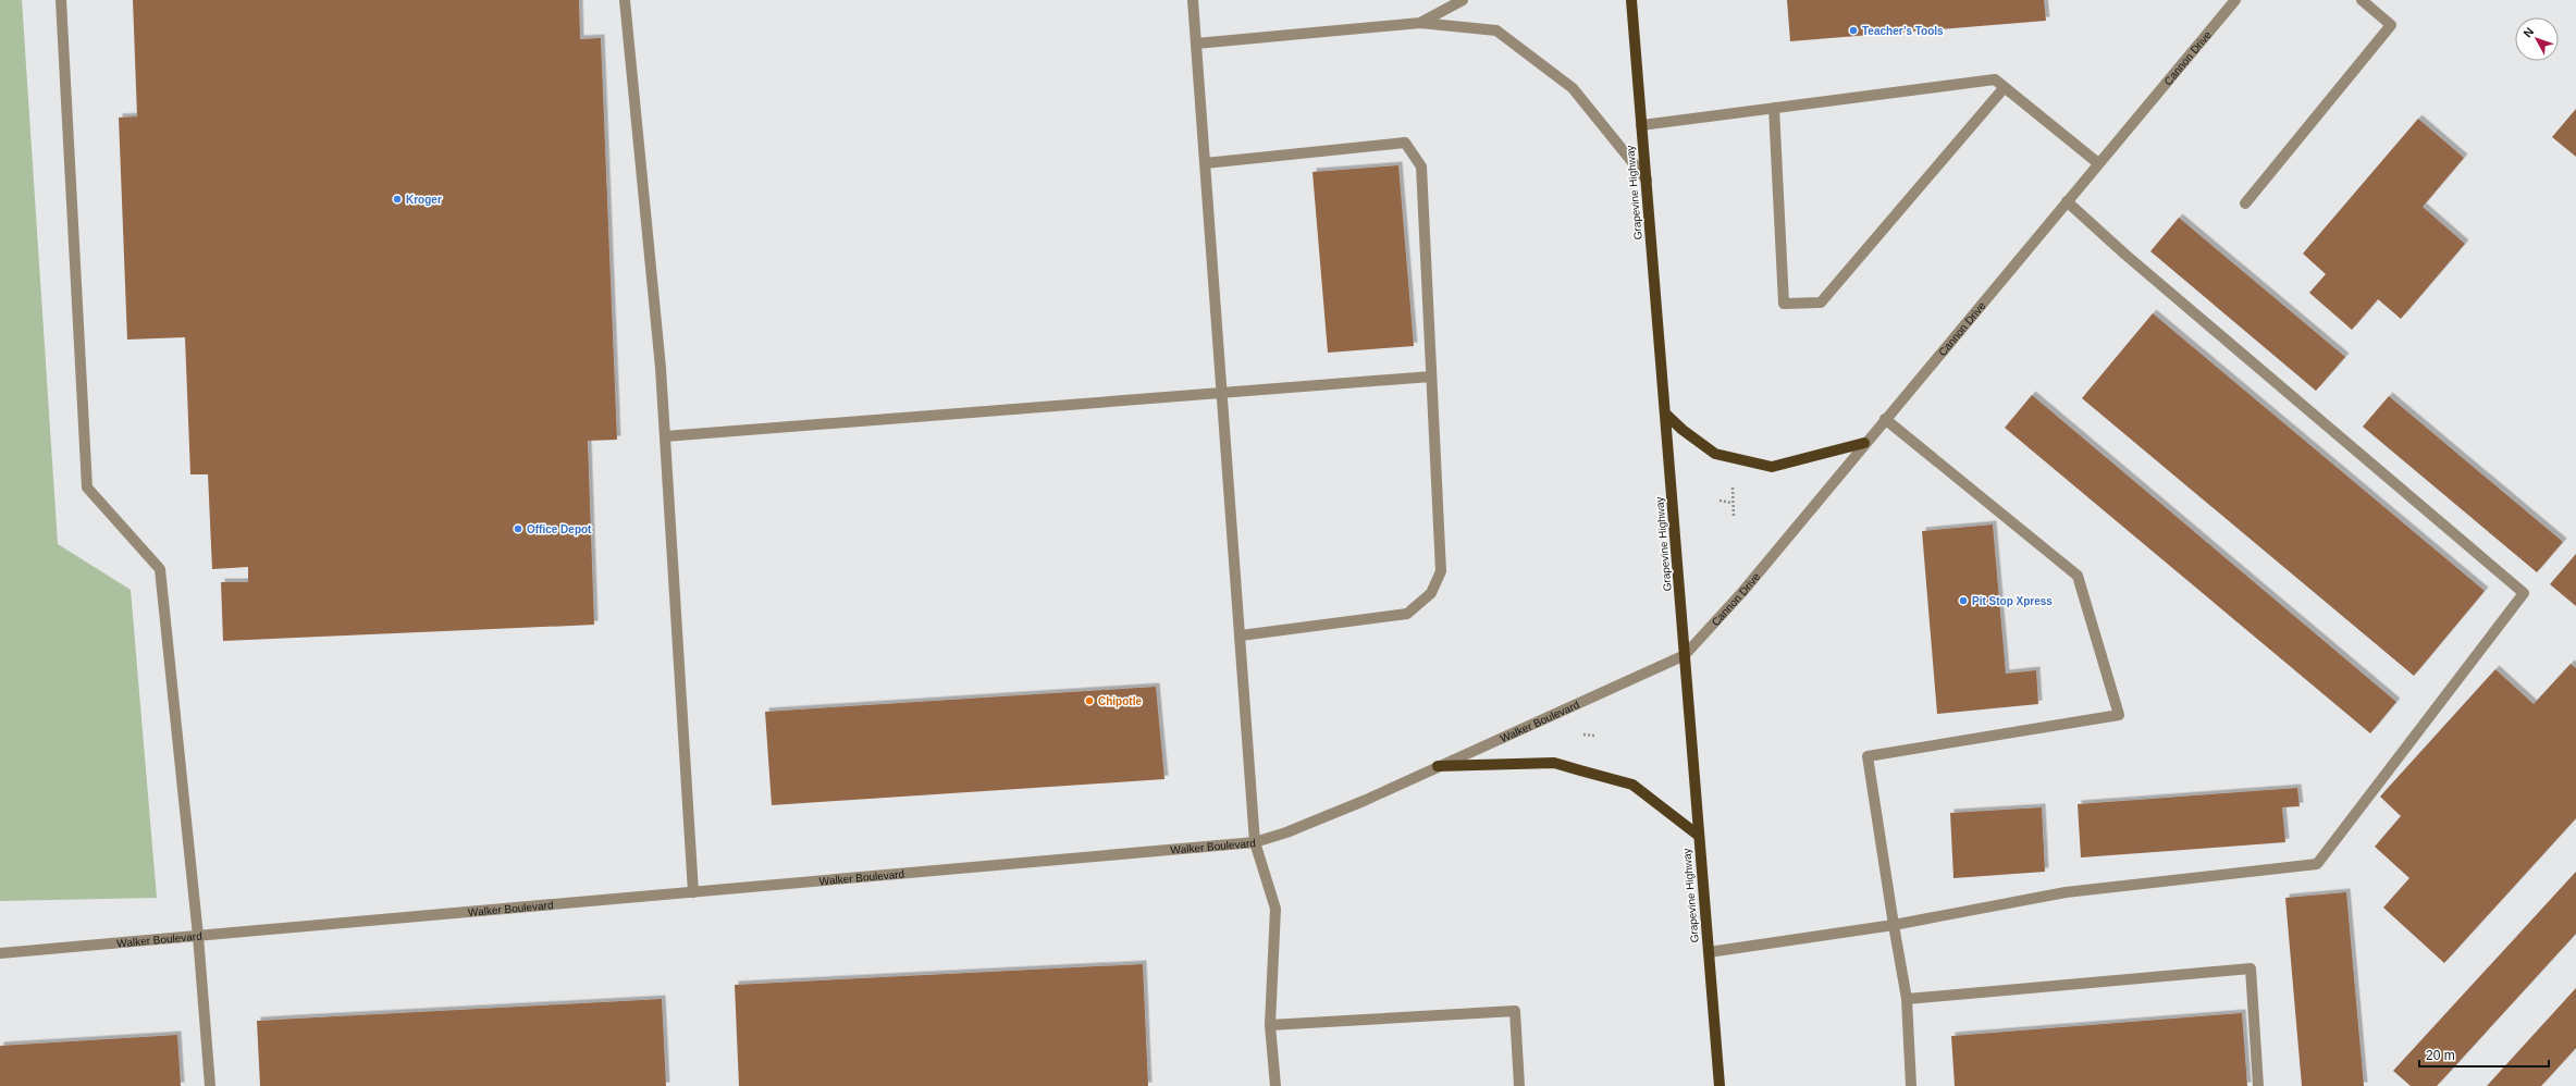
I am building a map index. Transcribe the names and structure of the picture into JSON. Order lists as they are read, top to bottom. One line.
{"streets":{"main road":["Grapevine Highway"],"street":["Cannon Drive","Walker Boulevard"]},"crossings":[["Cannon Drive","Grapevine Highway"],["Cannon Drive","Walker Boulevard"],["Grapevine Highway","Walker Boulevard"]],"places":["Teacher’s Tools","Kroger","Office Depot","Pit Stop Xpress","Chipotle"],"scale_bar":"20 m","north":"top left"}
